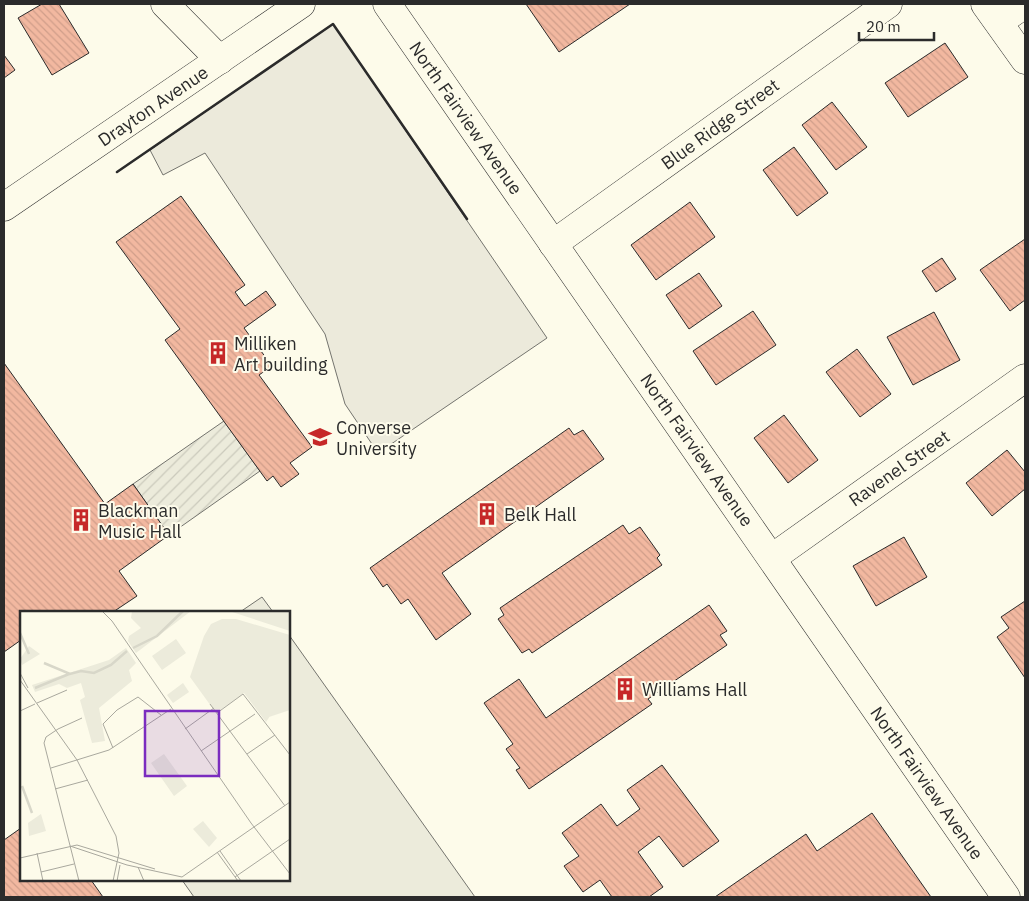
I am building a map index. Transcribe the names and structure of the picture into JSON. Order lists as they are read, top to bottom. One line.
{"streets":{"street":["Drayton Avenue","North Fairview Avenue","Blue Ridge Street","Ravenel Street"]},"crossings":[["North Fairview Avenue","Blue Ridge Street"],["North Fairview Avenue","Ravenel Street"]],"places":{"building":["Milliken Art building","Belk Hall","Blackman Music Hall","Williams Hall"],"school or university":["Converse University"]},"scale_bar":"20 m"}
